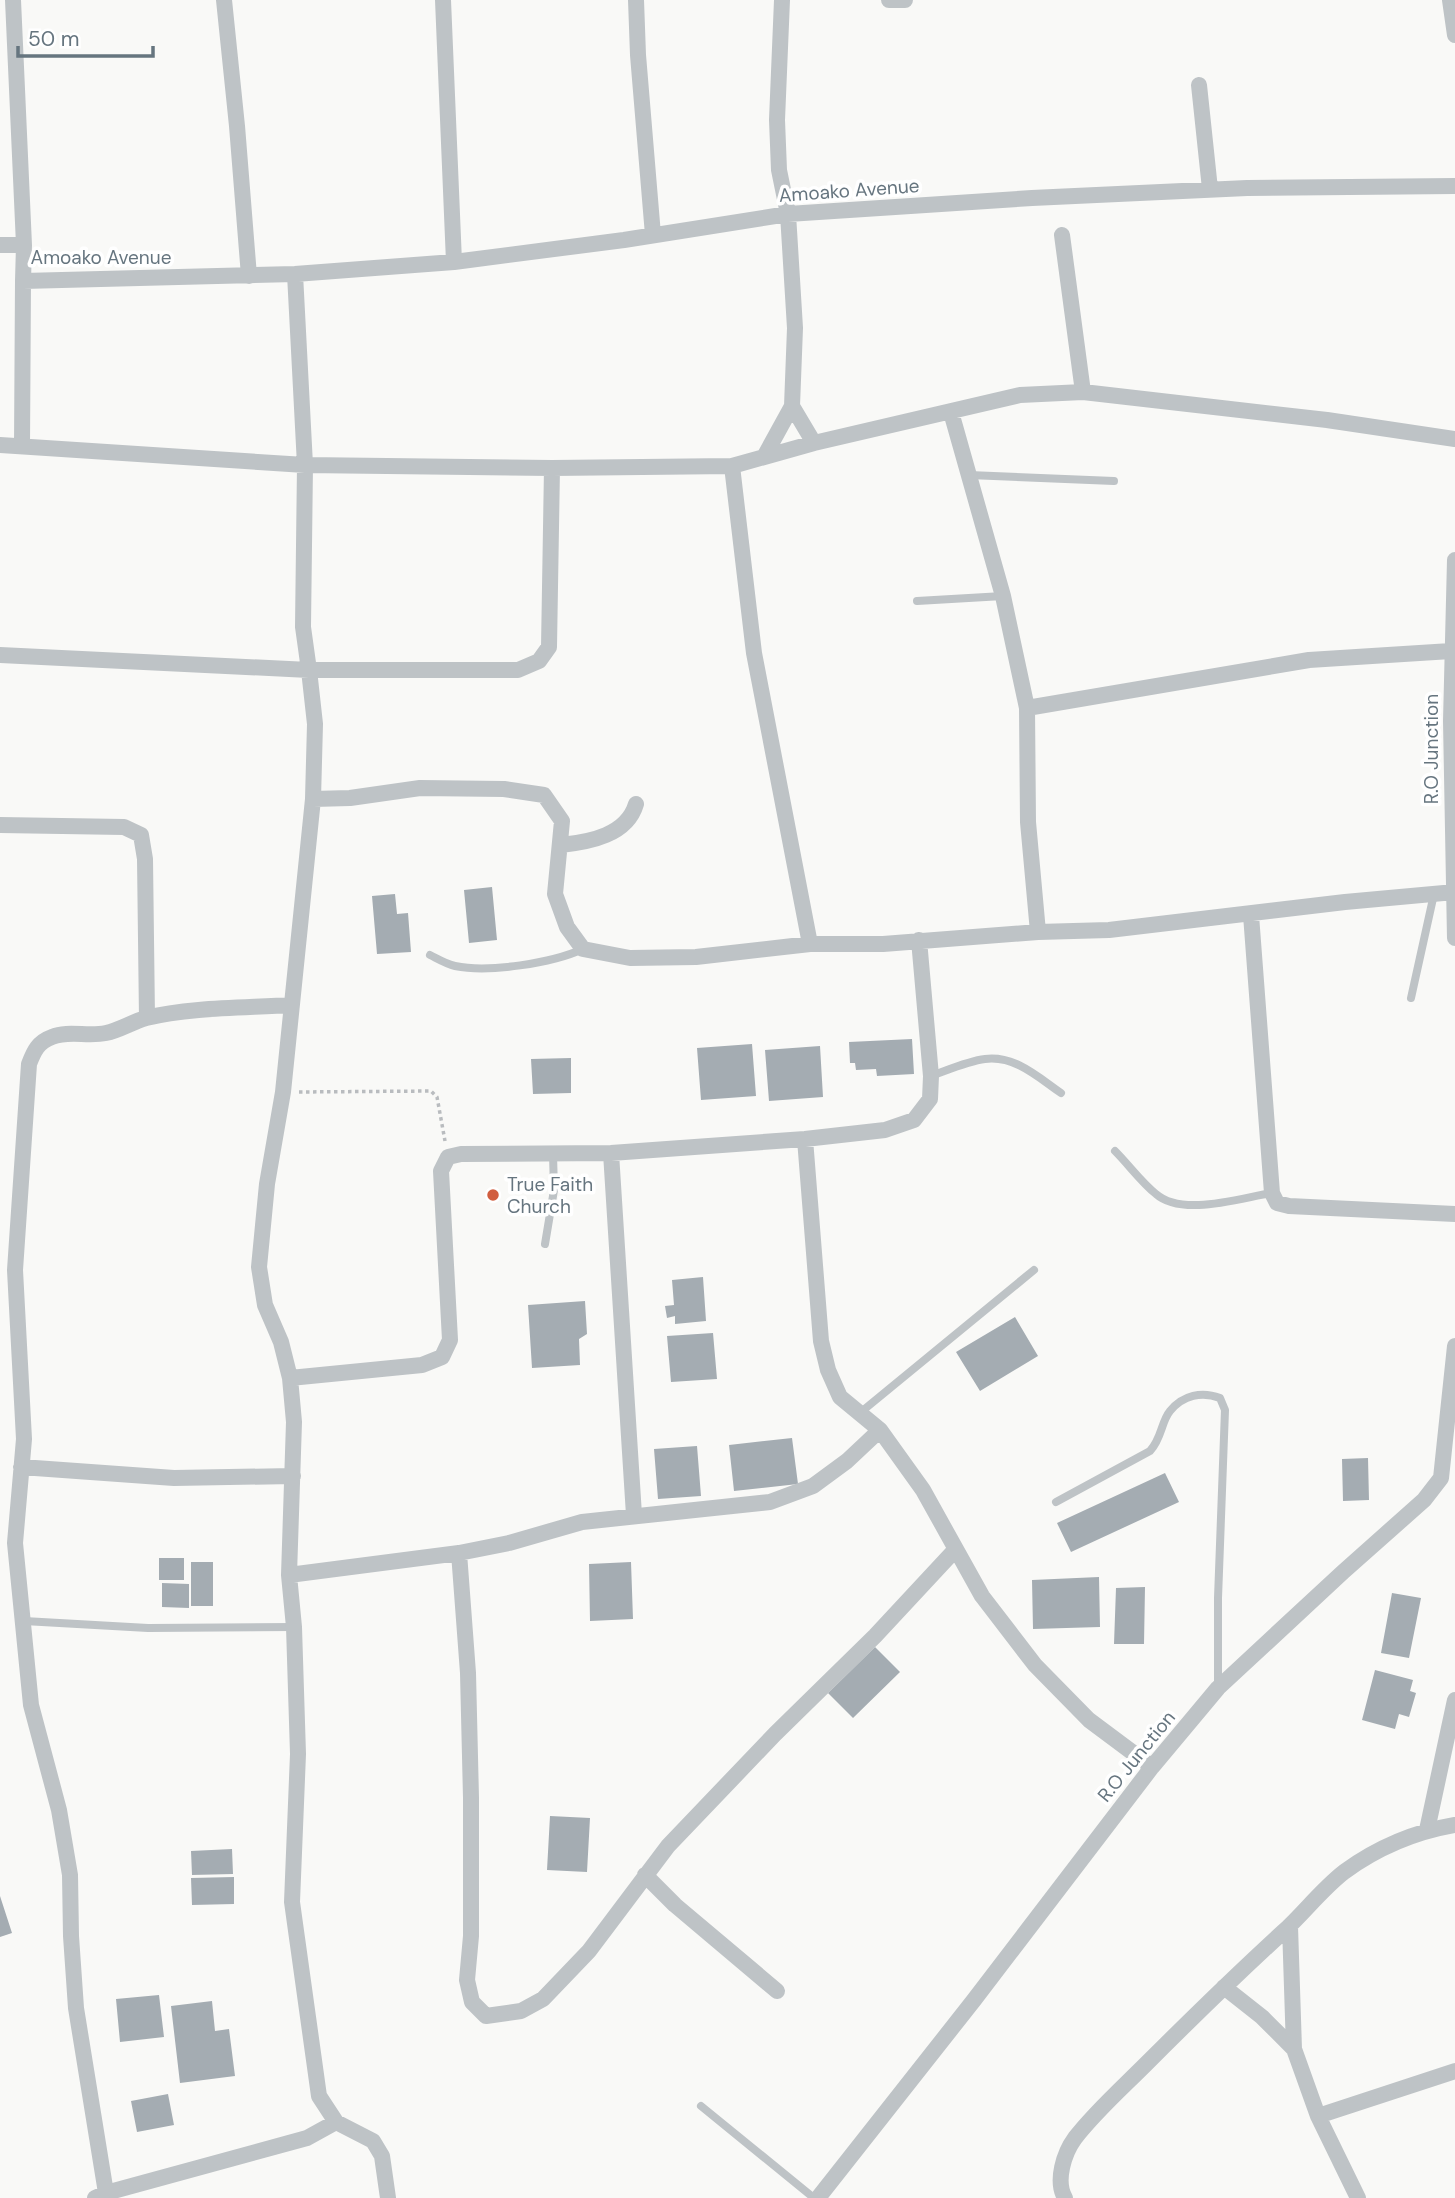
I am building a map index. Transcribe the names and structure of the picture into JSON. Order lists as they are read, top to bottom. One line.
{"streets":{"street":["Amoako Avenue","R.O Junction"]},"places":["True Faith Church"],"scale_bar":"50 m"}
